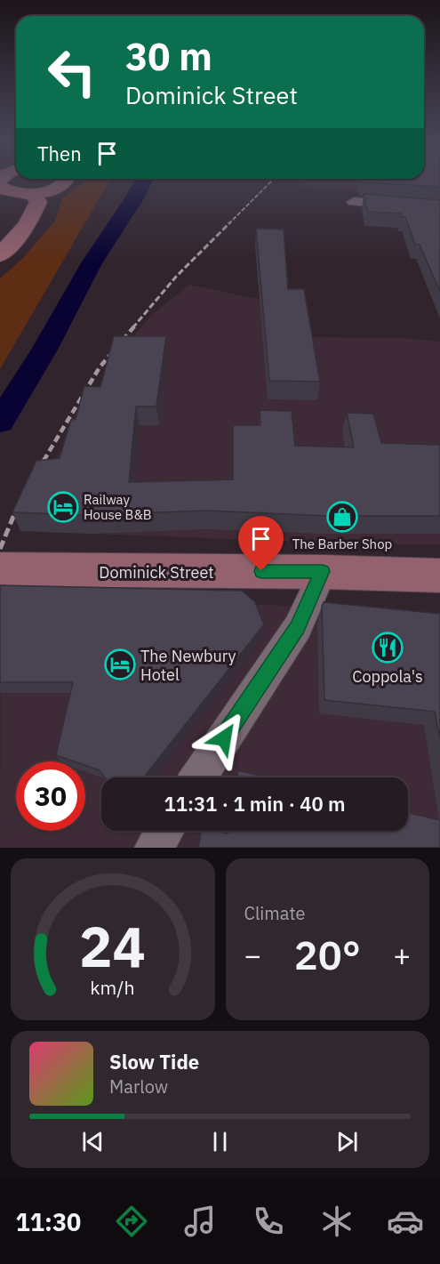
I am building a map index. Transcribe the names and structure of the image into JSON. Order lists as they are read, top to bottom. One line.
{"streets":{"street":["Dominick Street"]},"places":{"hotel":["Railway House B&B","The Newbury Hotel"],"shop":["The Barber Shop"],"restaurant":["Coppola's"]},"page":{"turn":["30 m","Dominick Street"],"then":"Then","limit":"30","trip":"11:31 · 1 min · 40 m","tile":"Climate","heat":["−","20°","+"],"song":["Slow Tide","Marlow"],"tabs":"11:30","gauge":["24","km/h"]}}
